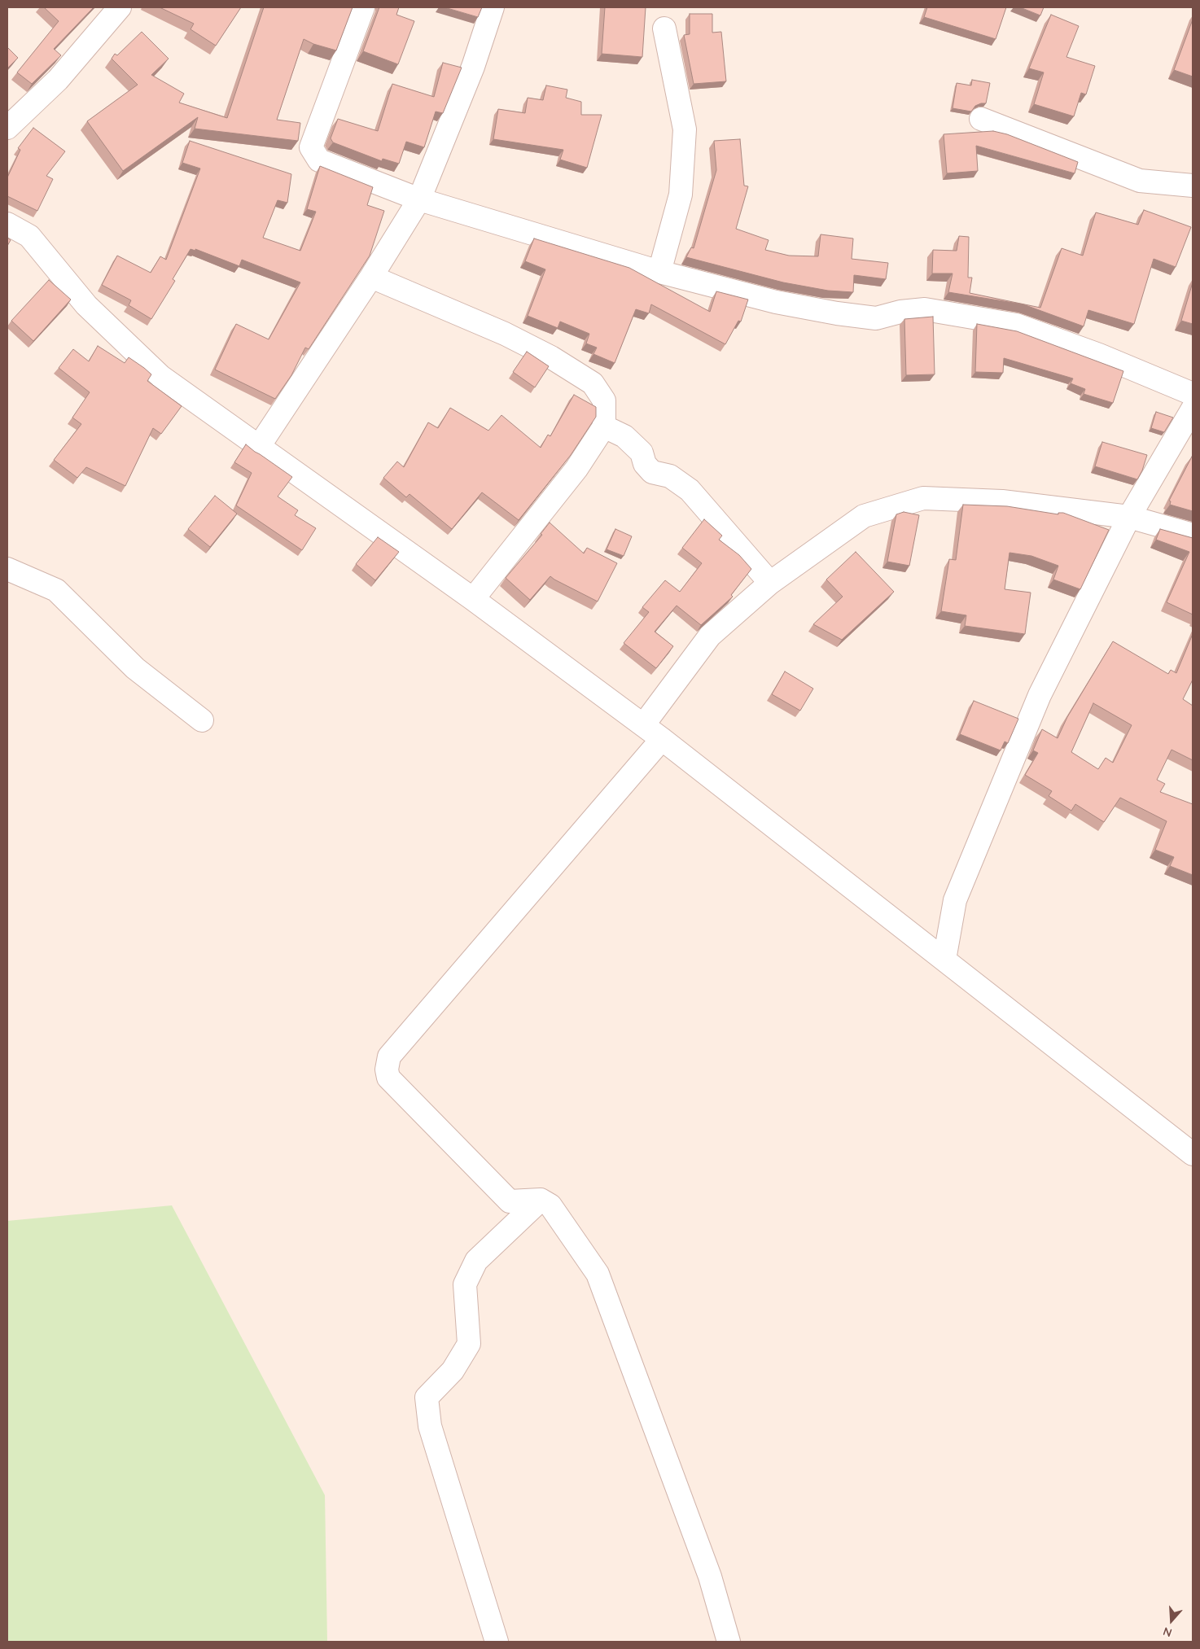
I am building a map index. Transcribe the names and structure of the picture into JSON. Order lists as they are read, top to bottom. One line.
{"north":"bottom"}
